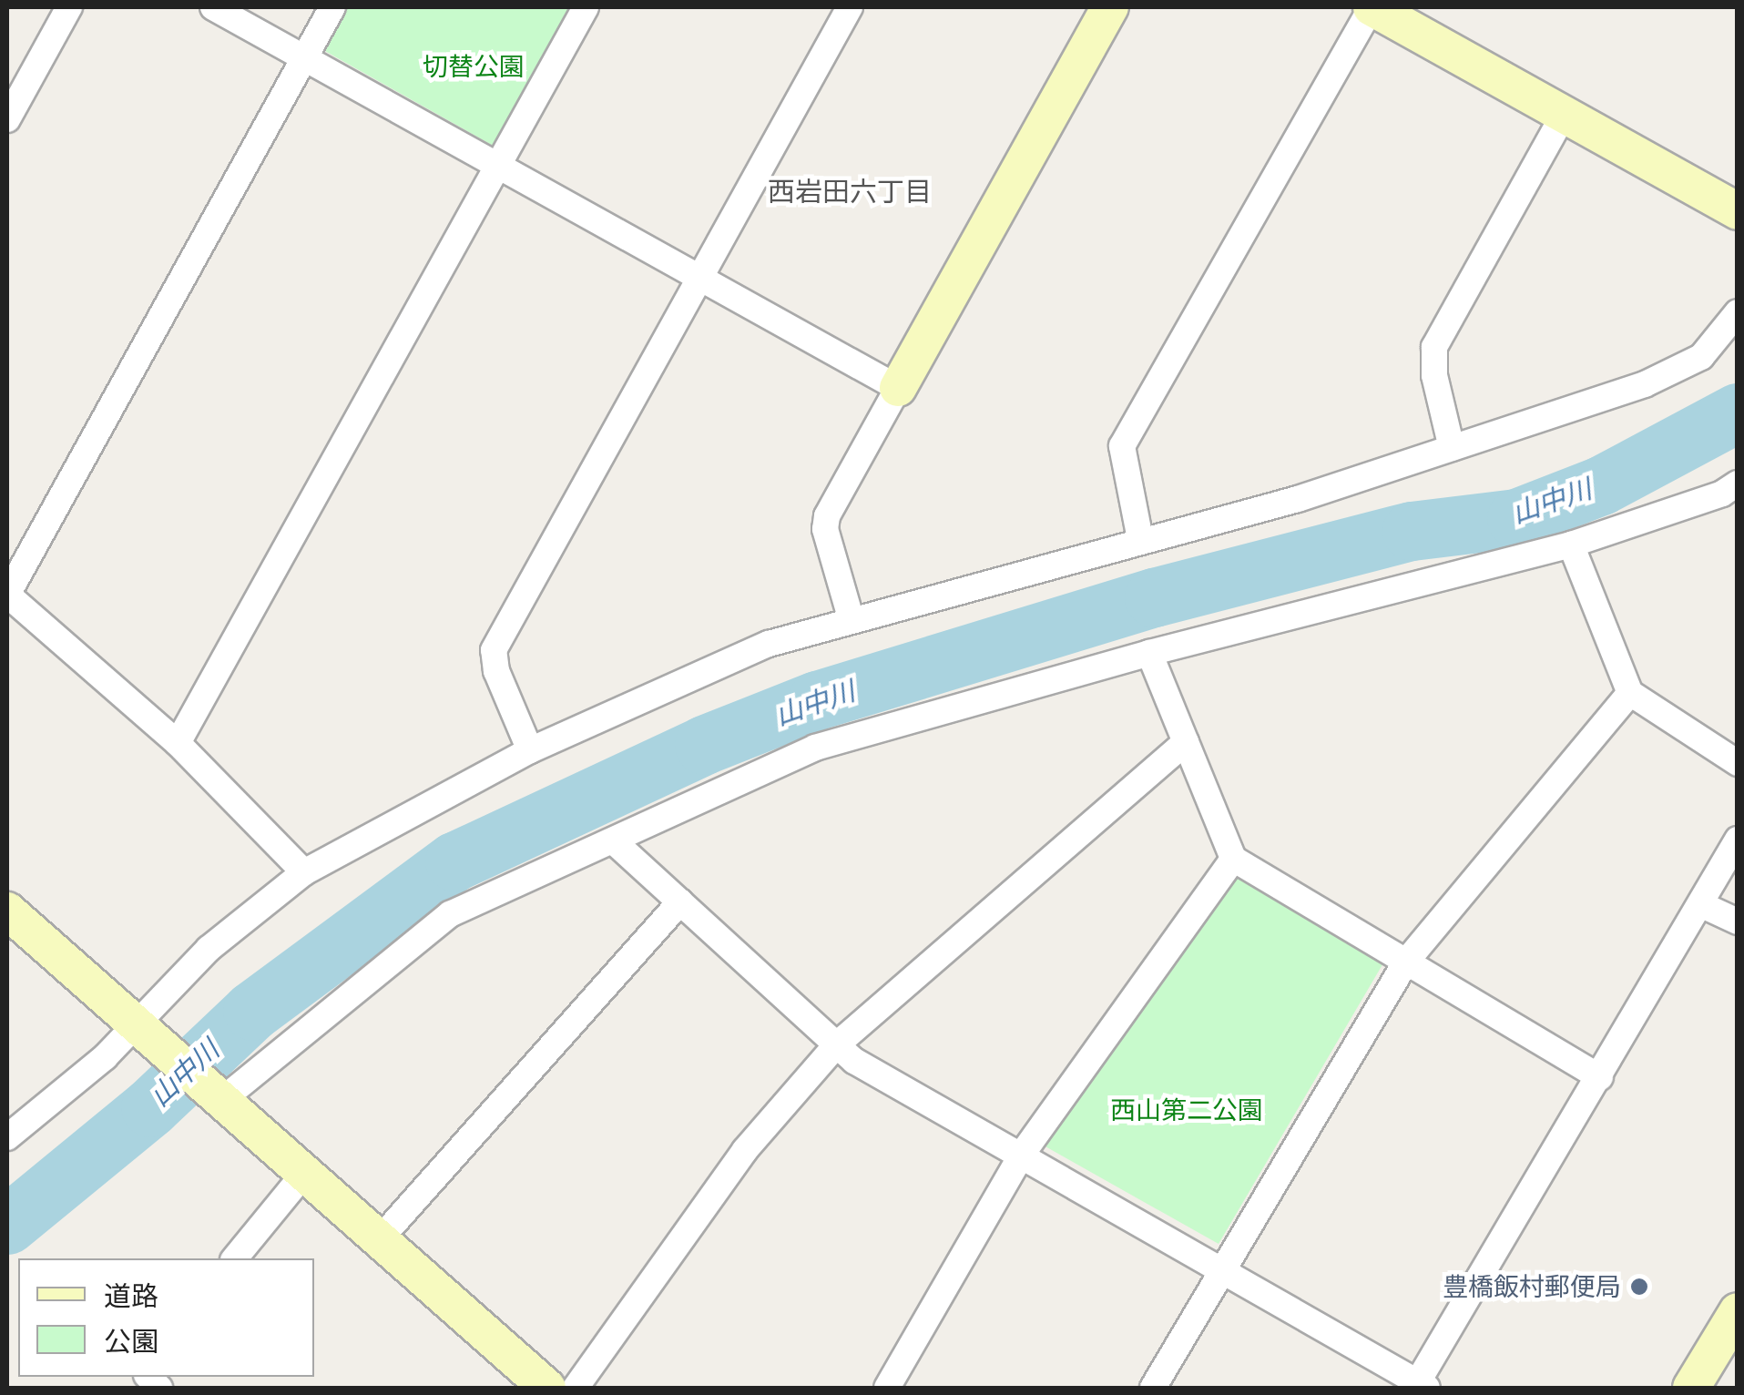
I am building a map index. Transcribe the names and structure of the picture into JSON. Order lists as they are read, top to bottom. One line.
{"districts":["西岩田六丁目"],"water":["山中川"],"parks":["切替公園","西山第二公園"],"places":["豊橋飯村郵便局"],"legend":["道路","公園"]}
